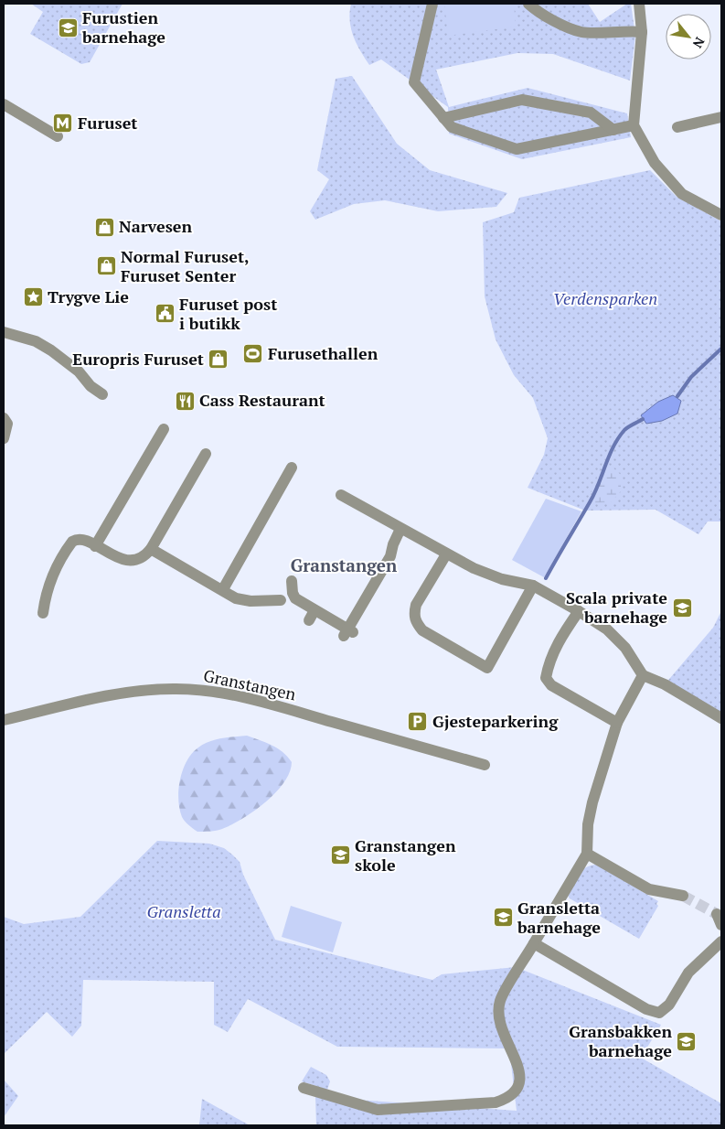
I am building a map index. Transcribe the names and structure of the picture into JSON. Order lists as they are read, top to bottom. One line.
{"streets":{"street":["Granstangen"]},"districts":["Granstangen"],"parks":["Verdensparken","Gransletta"],"places":{"school or university":["Furustien barnehage","Scala private barnehage","Granstangen skole","Gransletta barnehage","Gransbakken barnehage"],"metro station":["Furuset"],"shop":["Narvesen","Normal Furuset, Furuset Senter","Europris Furuset"],"place":["Trygve Lie"],"public building":["Furuset post i butikk"],"sports":["Furusethallen"],"restaurant":["Cass Restaurant"],"parking":["Gjesteparkering"]},"north":"bottom right"}
